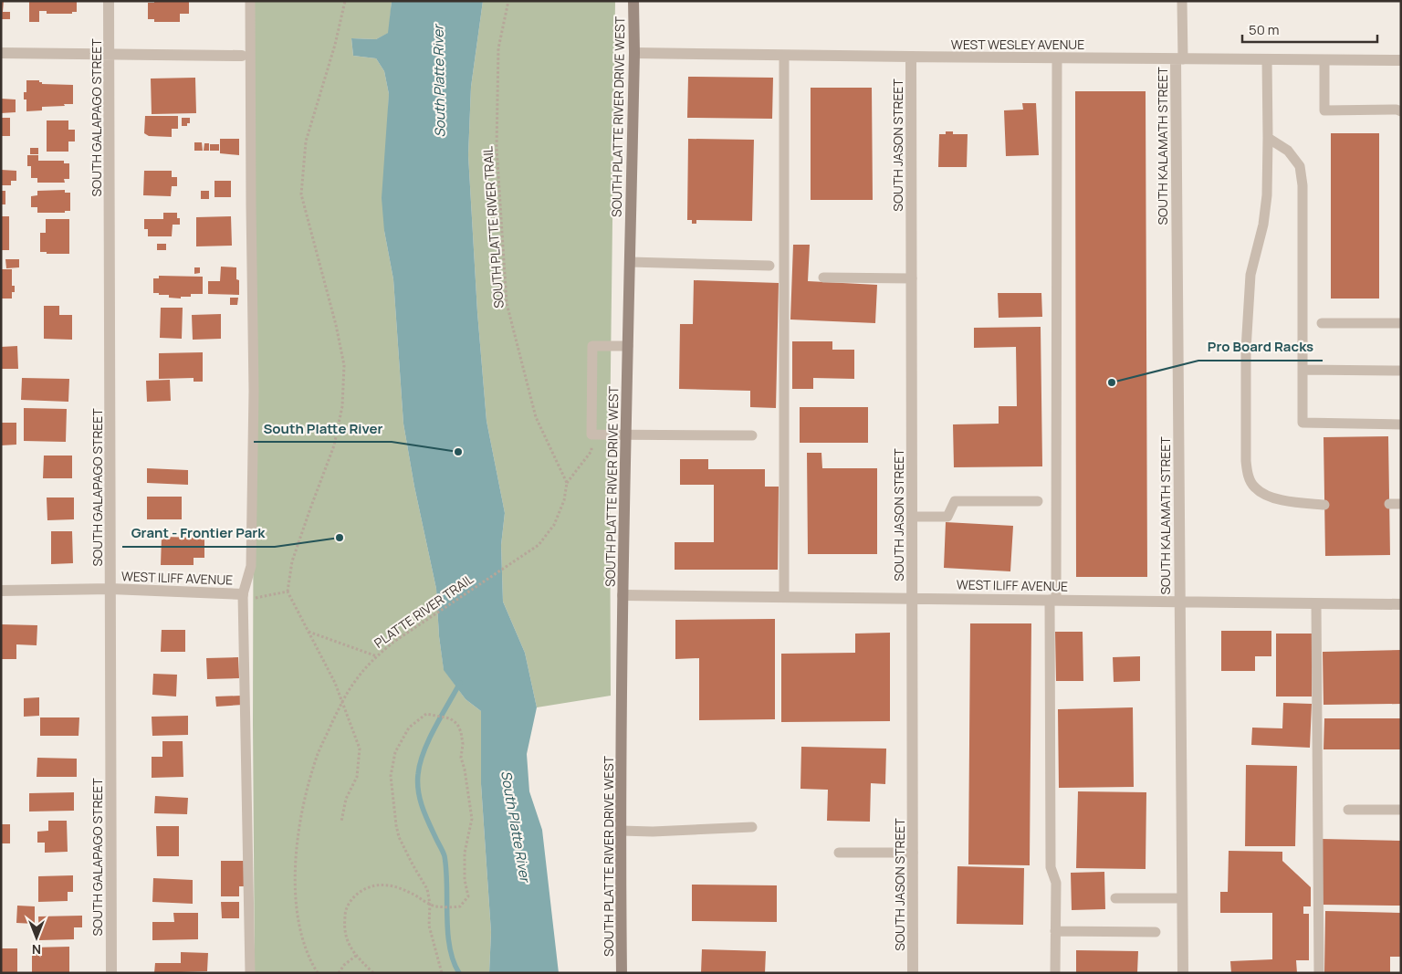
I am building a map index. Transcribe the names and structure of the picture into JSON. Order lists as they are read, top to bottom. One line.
{"streets":{"street":["WEST WESLEY AVENUE","SOUTH PLATTE RIVER DRIVE WEST","SOUTH GALAPAGO STREET","SOUTH JASON STREET","SOUTH KALAMATH STREET","WEST ILIFF AVENUE"],"path":["SOUTH PLATTE RIVER TRAIL","PLATTE RIVER TRAIL"]},"crossings":[["WEST WESLEY AVENUE","SOUTH PLATTE RIVER DRIVE WEST"],["WEST WESLEY AVENUE","SOUTH JASON STREET"],["WEST WESLEY AVENUE","SOUTH KALAMATH STREET"],["SOUTH PLATTE RIVER DRIVE WEST","WEST ILIFF AVENUE"],["SOUTH GALAPAGO STREET","WEST ILIFF AVENUE"],["SOUTH JASON STREET","WEST ILIFF AVENUE"],["SOUTH KALAMATH STREET","WEST ILIFF AVENUE"],["SOUTH PLATTE RIVER TRAIL","PLATTE RIVER TRAIL"]],"water":["South Platte River"],"places":["Pro Board Racks","South Platte River","Grant - Frontier Park"],"scale_bar":"50 m","north":"bottom"}
